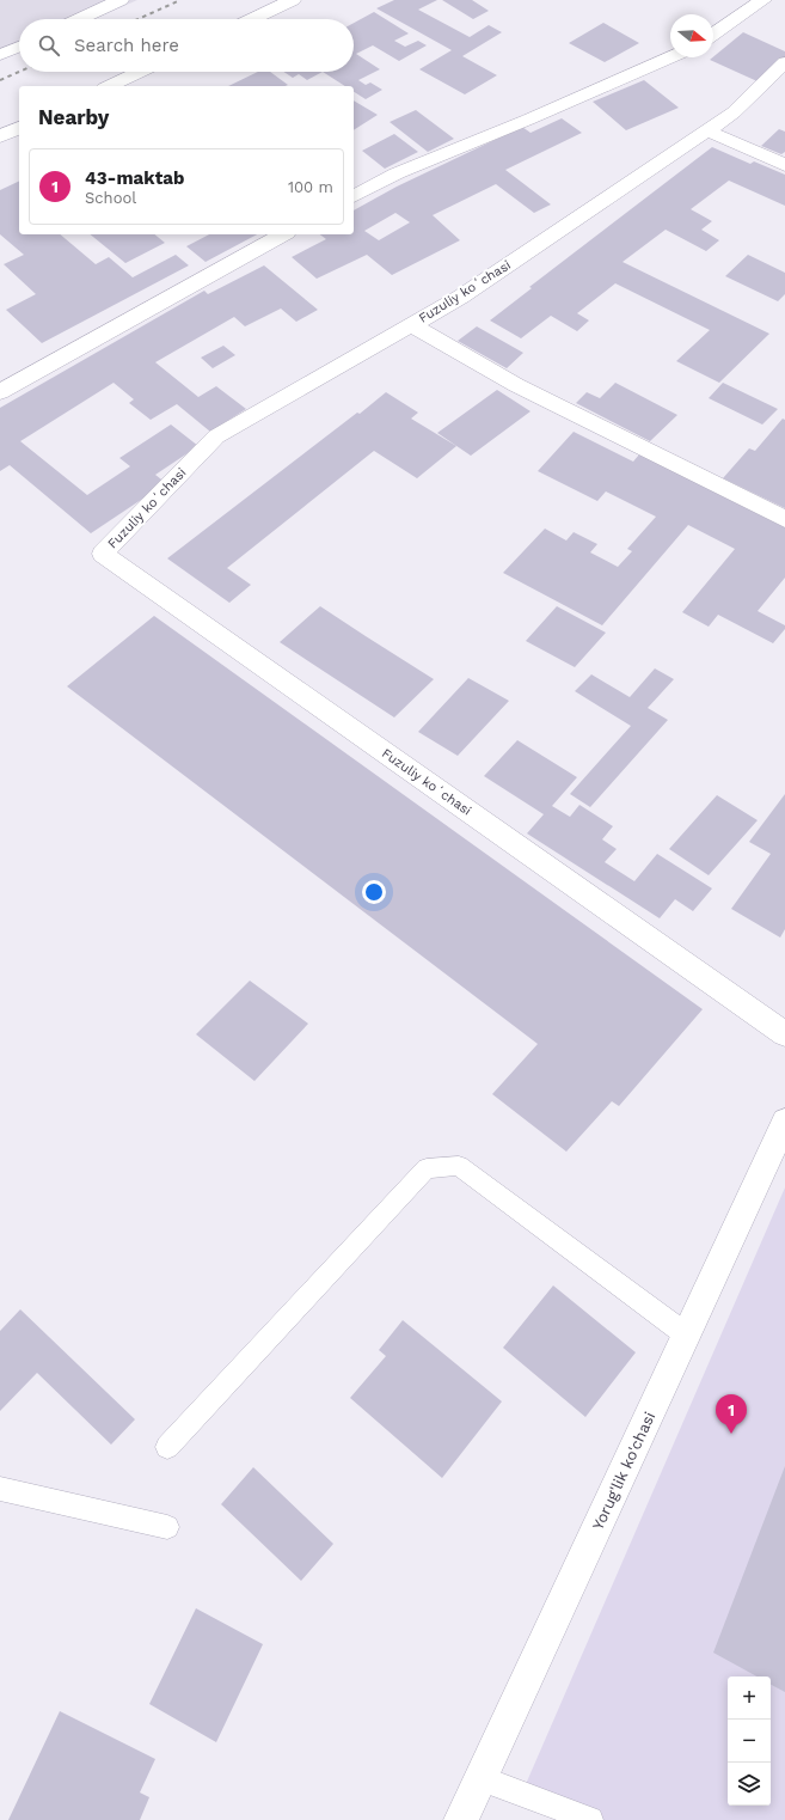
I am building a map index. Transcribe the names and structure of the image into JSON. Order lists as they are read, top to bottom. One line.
{"streets":{"street":["Fuzuliy koʻchasi","Yorug'lik ko'chasi"]},"north":"right","page":{"search":"Search here","heading":"Nearby","list":[{"mark":"1","name":"43-maktab","note":"School","value":"100 m"}],"pins":"1","map_buttons":["+","−"]}}
